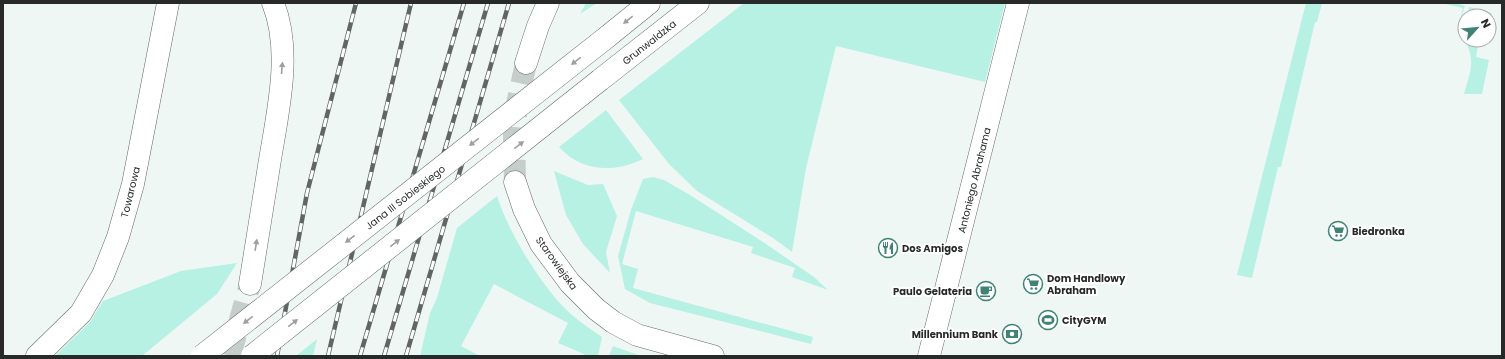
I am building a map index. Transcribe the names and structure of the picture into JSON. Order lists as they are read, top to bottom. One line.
{"streets":{"main road":["Grunwaldzka","Antoniego Abrahama","Towarowa","Jana III Sobieskiego","Starowiejska"]},"one_way":["Grunwaldzka","Jana III Sobieskiego"],"places":{"supermarket":["Biedronka","Dom Handlowy Abraham"],"restaurant":["Dos Amigos"],"cafe":["Paulo Gelateria"],"sports":["CityGYM"],"bank":["Millennium Bank"]},"north":"top right"}
